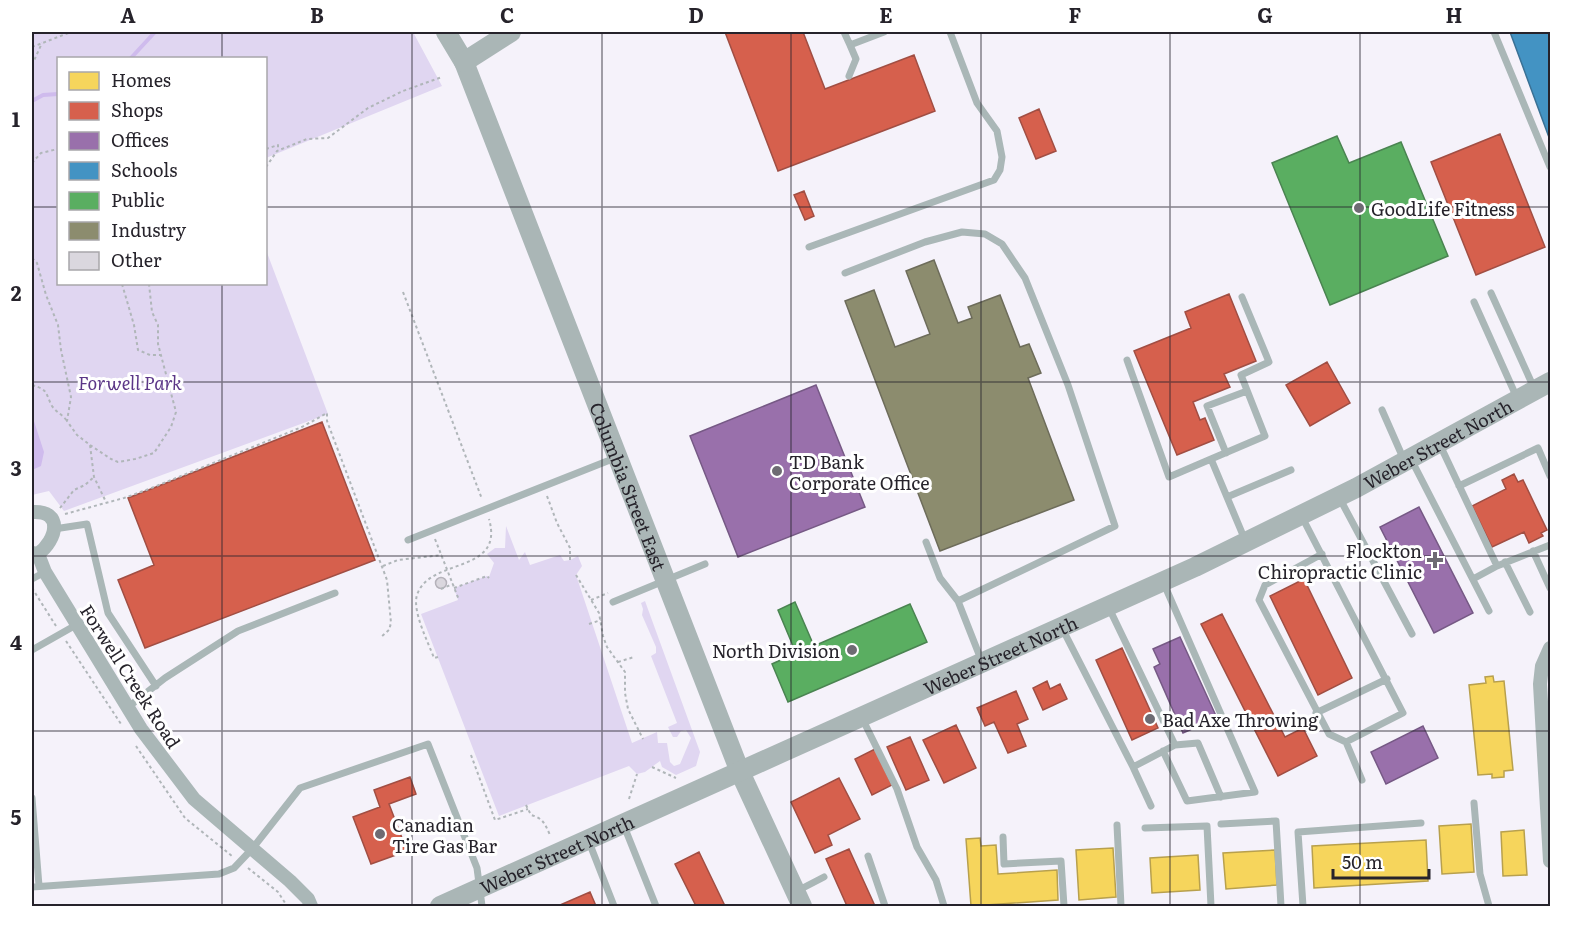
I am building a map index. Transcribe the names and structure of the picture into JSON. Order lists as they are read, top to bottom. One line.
{"streets":{"main road":["Weber Street North","Columbia Street East"],"street":["Forwell Creek Road"]},"crossings":[["Weber Street North","Columbia Street East"]],"parks":["Forwell Park"],"places":{"other":["GoodLife Fitness","TD Bank Corporate Office","North Division","Bad Axe Throwing","Canadian Tire Gas Bar"],"health":["Flockton Chiropractic Clinic"]},"legend":["Homes","Shops","Offices","Schools","Public","Industry","Other"],"scale_bar":"50 m","grid":{"columns":["A","B","C","D","E","F","G","H"],"rows":["1","2","3","4","5"]}}
